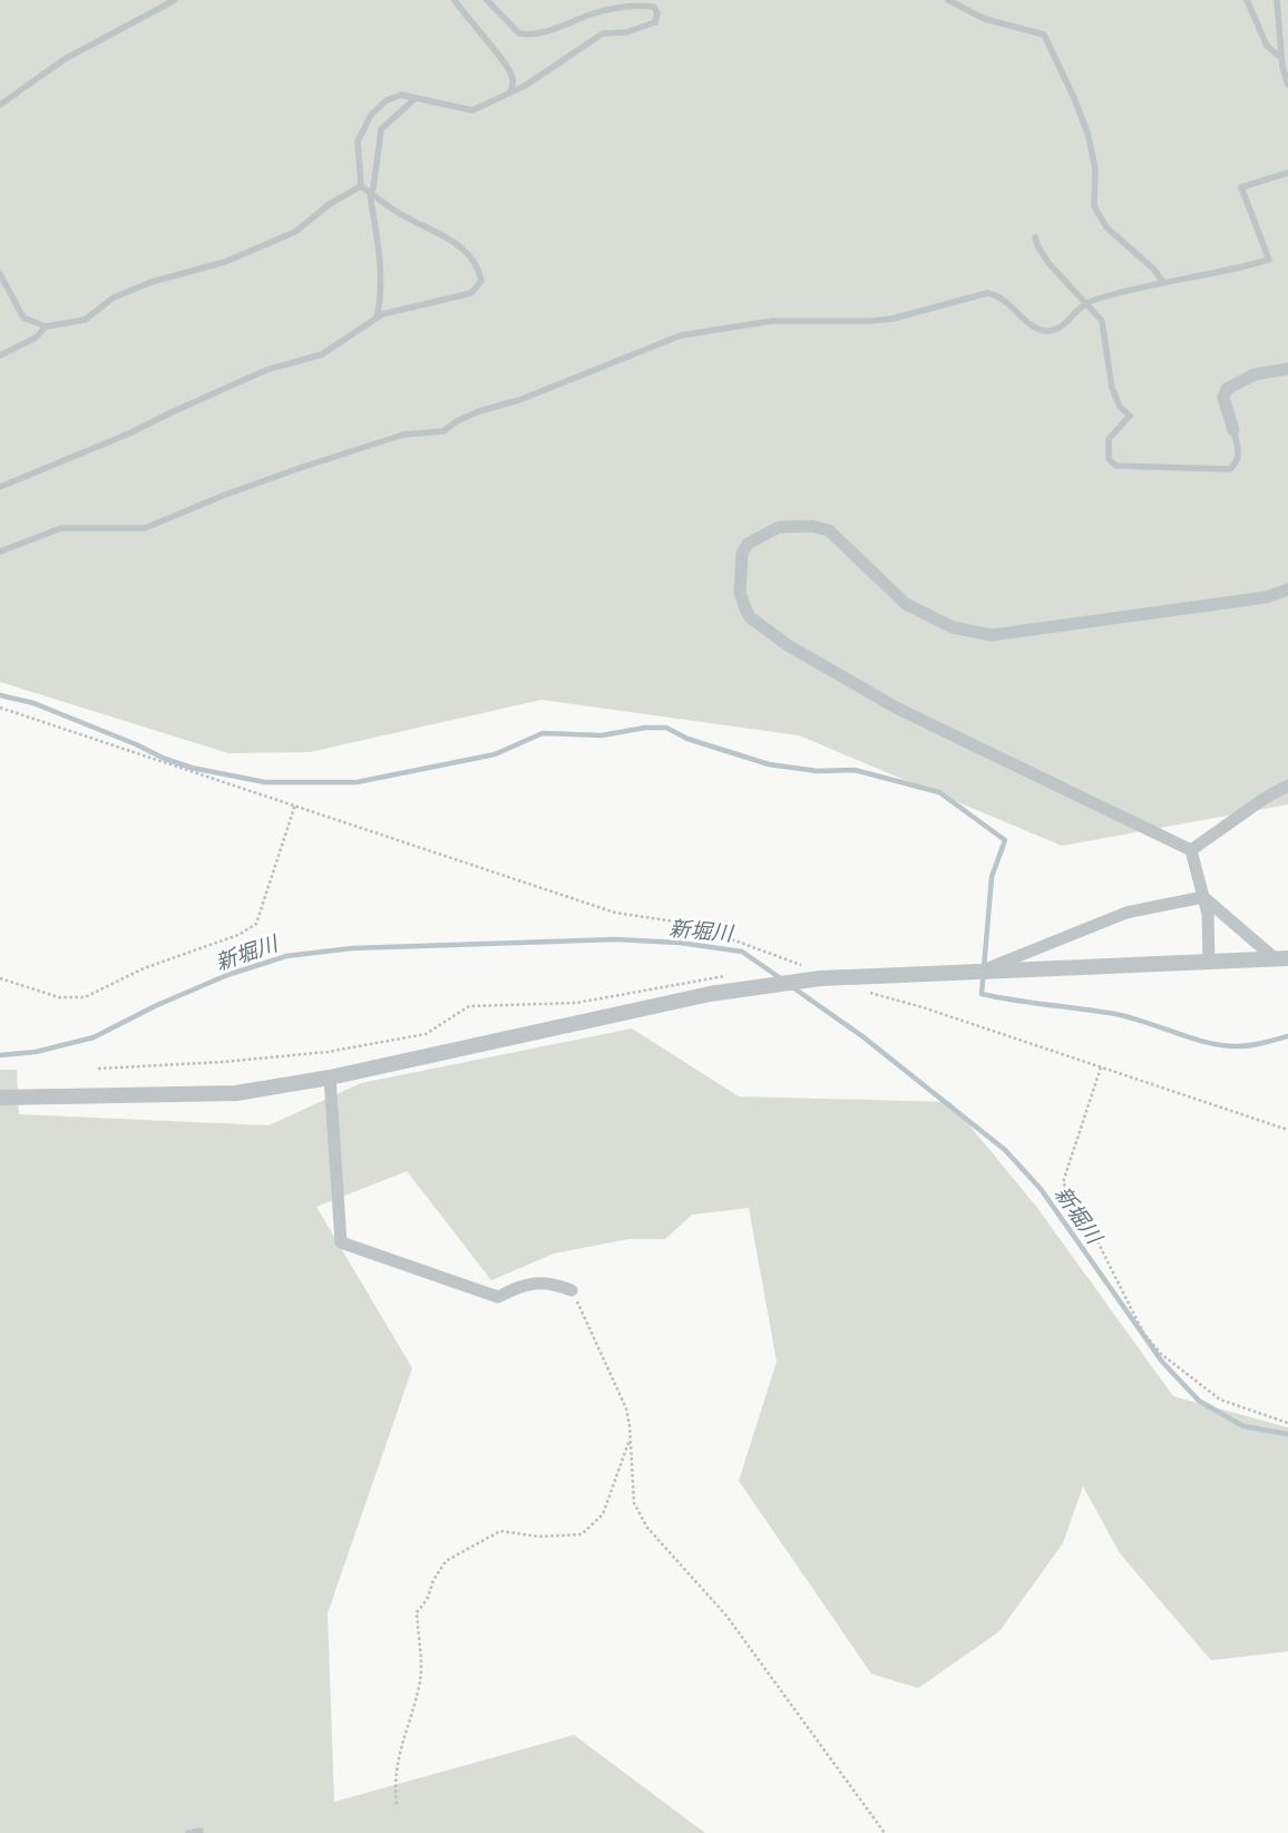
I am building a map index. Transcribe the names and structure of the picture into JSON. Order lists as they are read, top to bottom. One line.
{"water":["新堀川"]}
